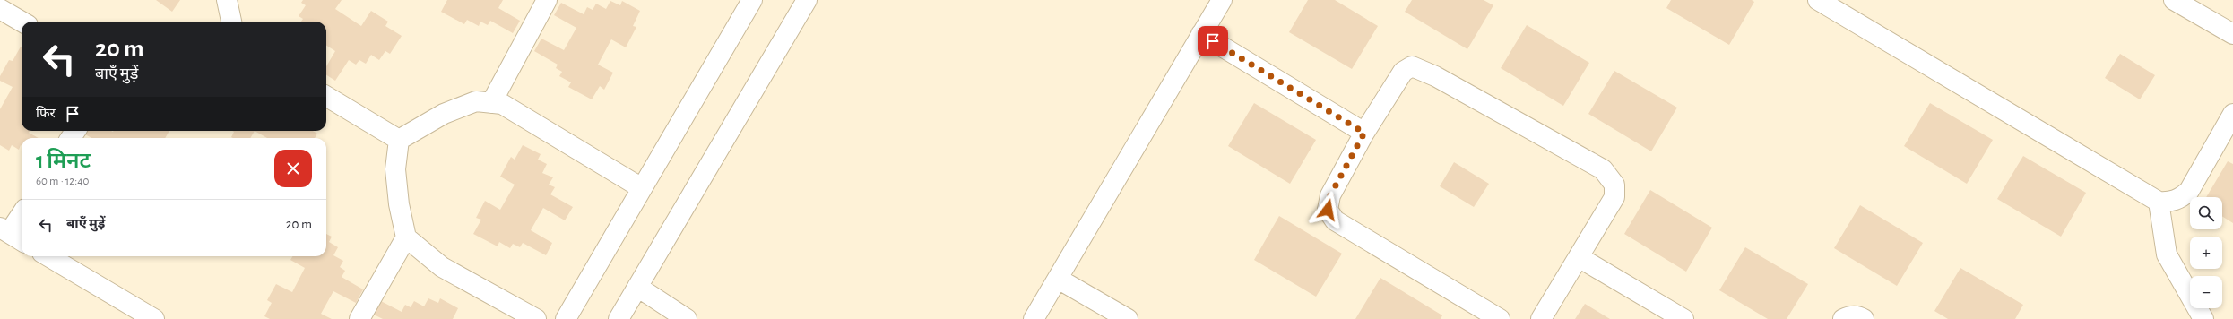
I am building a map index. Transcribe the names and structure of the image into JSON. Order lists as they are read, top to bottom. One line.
{"page":{"turn":["20 m","बाएँ मुड़ें"],"then":"फिर","heading":["1 मिनट","60 m · 12:40"],"map_buttons":["+","−"],"list":[{"name":"बाएँ मुड़ें","value":"20 m"}]}}
